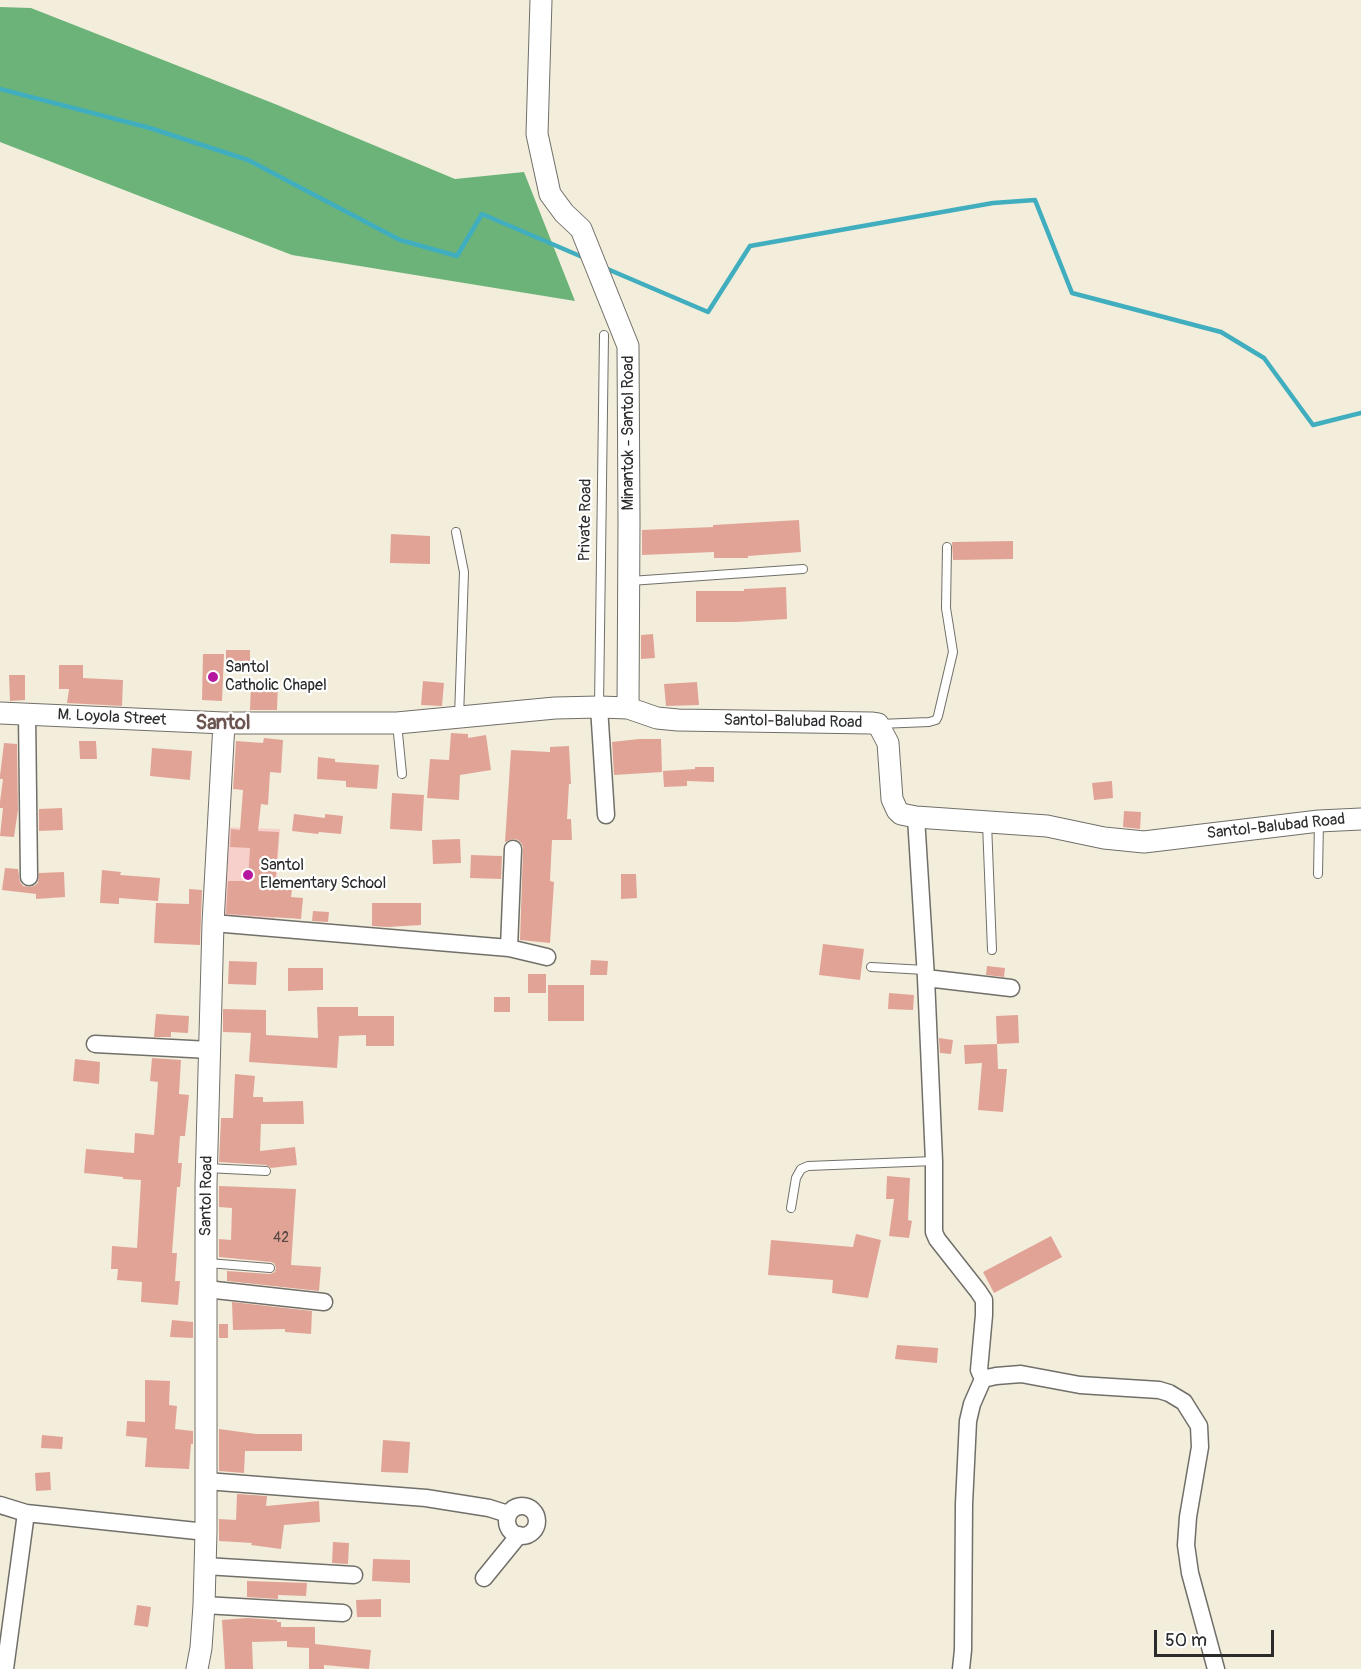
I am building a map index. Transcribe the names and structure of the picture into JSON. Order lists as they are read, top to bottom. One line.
{"streets":{"street":["Minantok - Santol Road","M. Loyola Street","Santol-Balubad Road","Santol Road"],"lane":["Private Road"]},"crossings":[["Minantok - Santol Road","Santol-Balubad Road"],["Private Road","Santol-Balubad Road"],["M. Loyola Street","Santol-Balubad Road"],["M. Loyola Street","Santol Road"],["Santol-Balubad Road","Santol Road"]],"districts":["Santol"],"places":["Santol Catholic Chapel","Santol Elementary School"],"house_numbers":["42"],"scale_bar":"50 m"}
